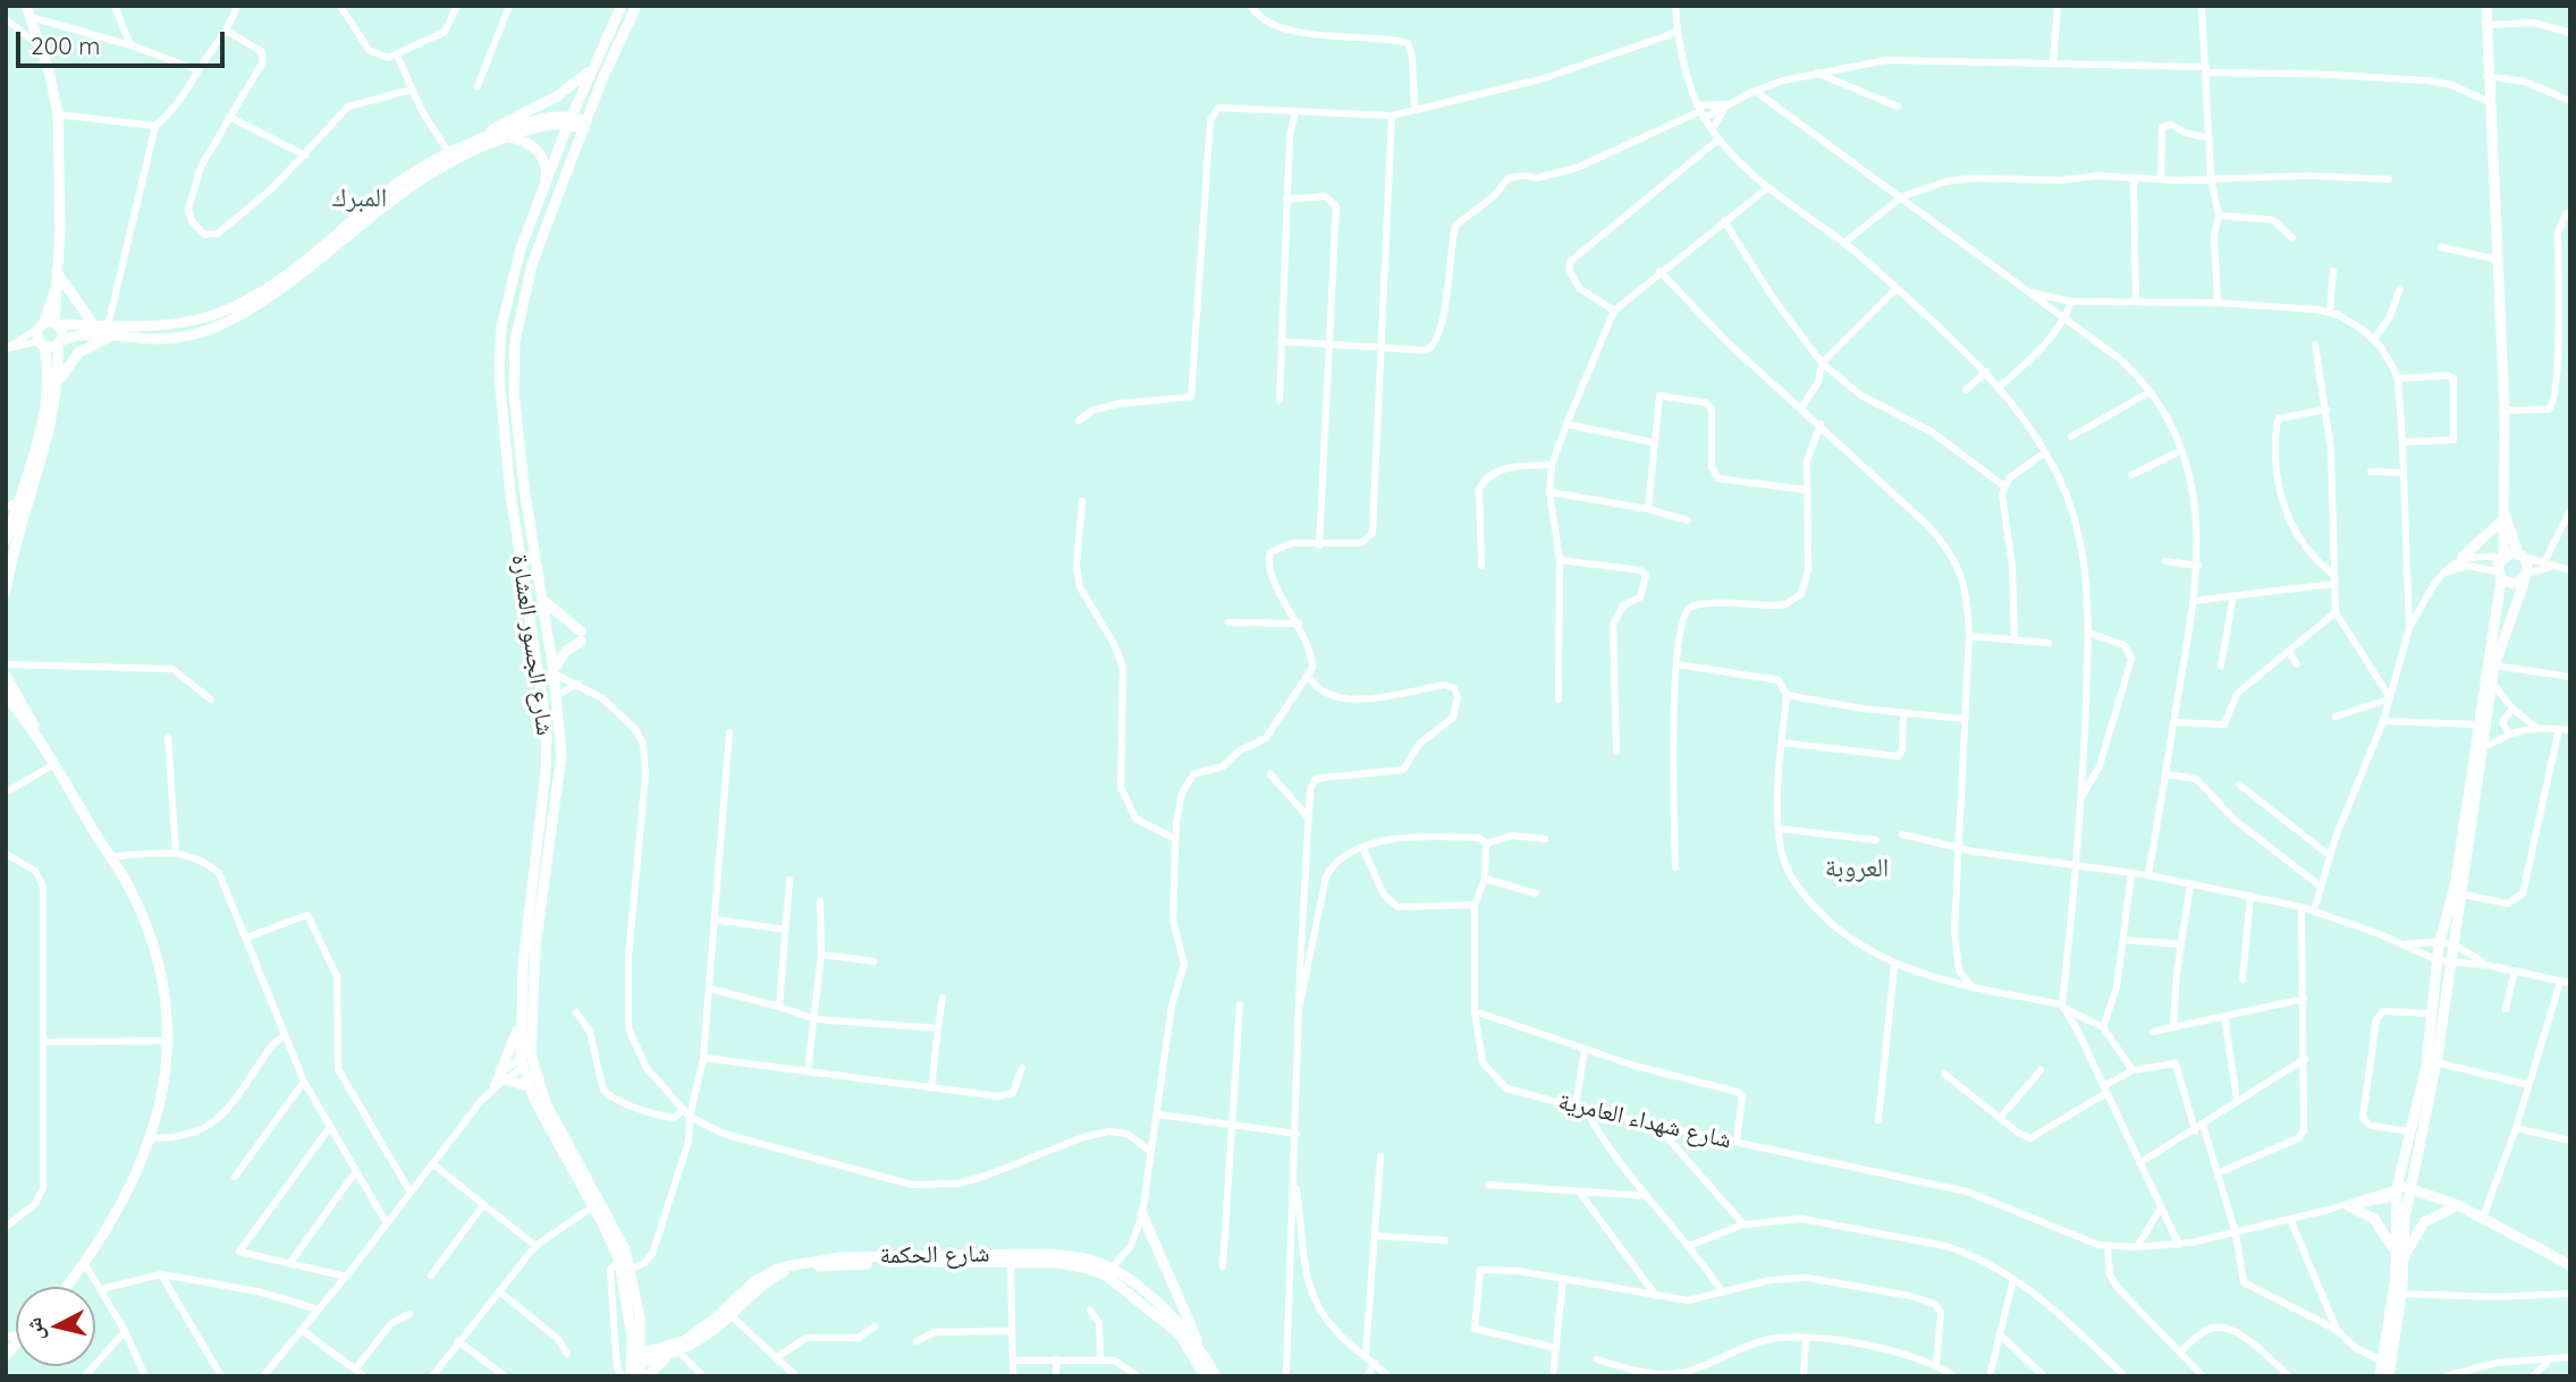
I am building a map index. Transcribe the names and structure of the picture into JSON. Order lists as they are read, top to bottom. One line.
{"streets":{"street":["شارع الجسور العشارة","شارع شهداء العامرية","شارع الحكمة"]},"crossings":[["شارع الجسور العشارة","شارع الحكمة"]],"districts":["المبرك","العروبة"],"scale_bar":"200 m","north":"left"}
